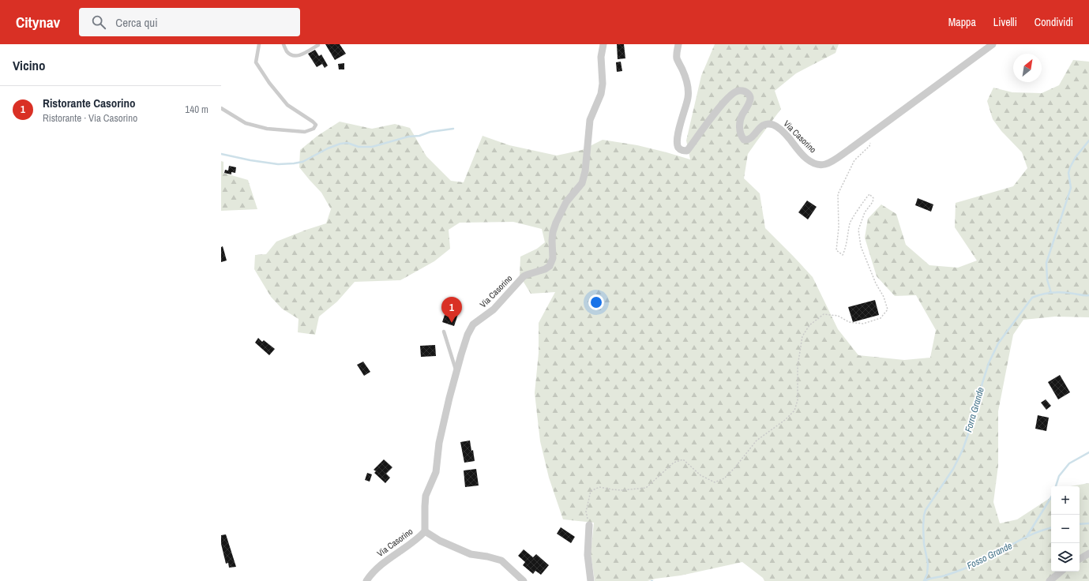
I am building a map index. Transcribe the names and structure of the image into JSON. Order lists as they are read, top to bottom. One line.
{"streets":{"street":["Via Casorino"]},"water":["Forra Grande","Fosso Grande"],"north":"top right","page":{"header":"Citynav","search":"Cerca qui","nav":["Mappa","Livelli","Condividi"],"heading":"Vicino","list":[{"mark":"1","name":"Ristorante Casorino","note":"Ristorante · Via Casorino","value":"140 m"}],"pins":"1","map_buttons":["+","−"]}}
